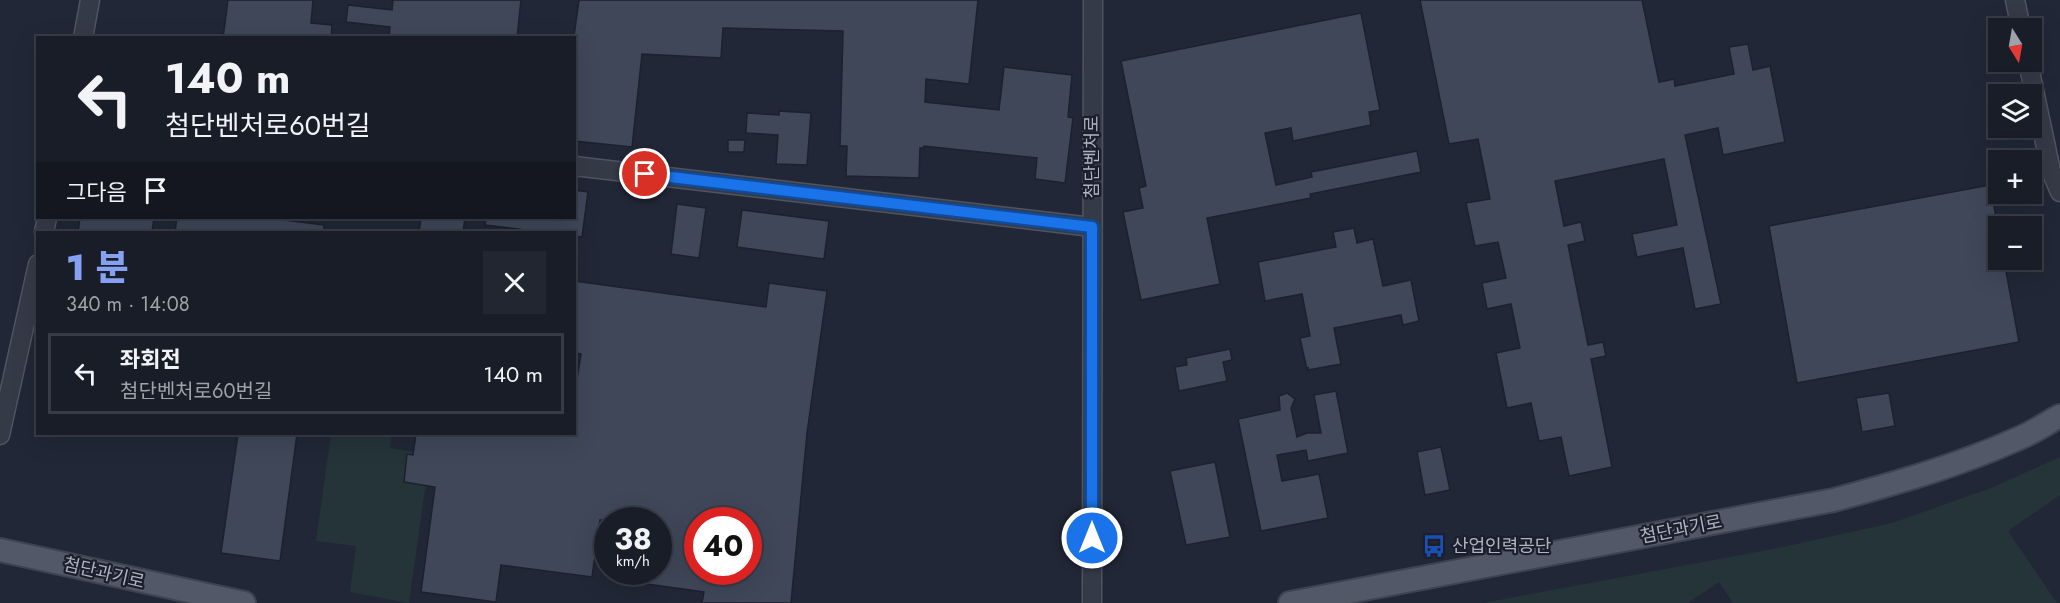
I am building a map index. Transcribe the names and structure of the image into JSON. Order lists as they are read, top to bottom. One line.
{"streets":{"main road":["첨단과기로"],"street":["첨단벤처로"]},"places":{"bus stop":["산업인력공단"]},"north":"bottom","page":{"map_buttons":["+","−"],"turn":["140 m","첨단벤처로60번길"],"then":"그다음","heading":["1 분","340 m · 14:08"],"list":[{"name":"좌회전","note":"첨단벤처로60번길","value":"140 m"}],"speed":"38 km/h","limit":"40"}}
